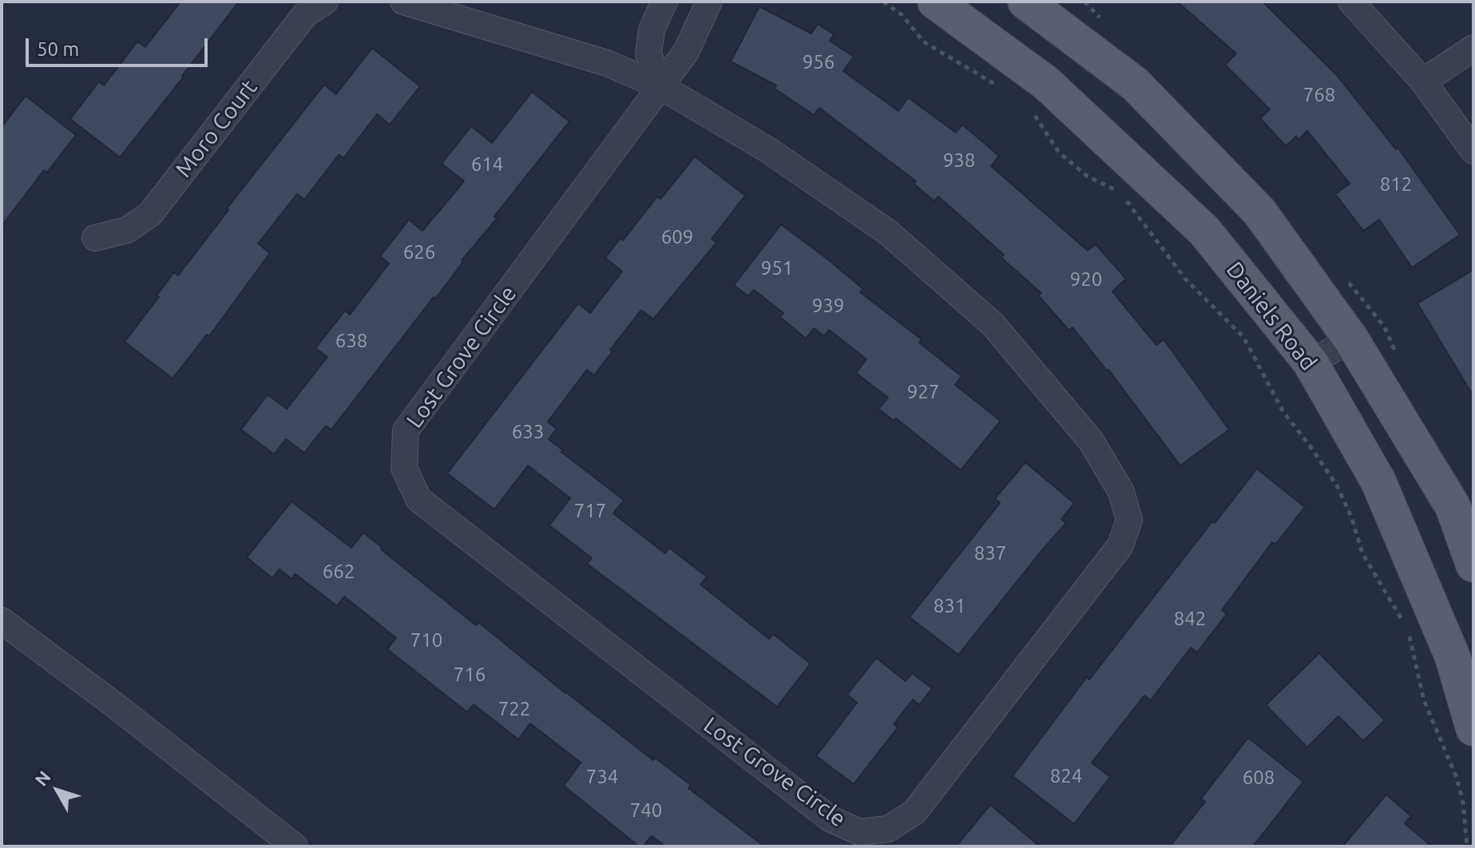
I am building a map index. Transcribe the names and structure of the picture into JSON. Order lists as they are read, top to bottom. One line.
{"streets":{"main road":["Daniels Road"],"street":["Moro Court","Lost Grove Circle"]},"house_numbers":["956","768","938","614","812","609","626","951","920","939","638","927","633","717","837","662","831","842","710","716","722","824","734","608","740"],"scale_bar":"50 m","north":"top left"}
